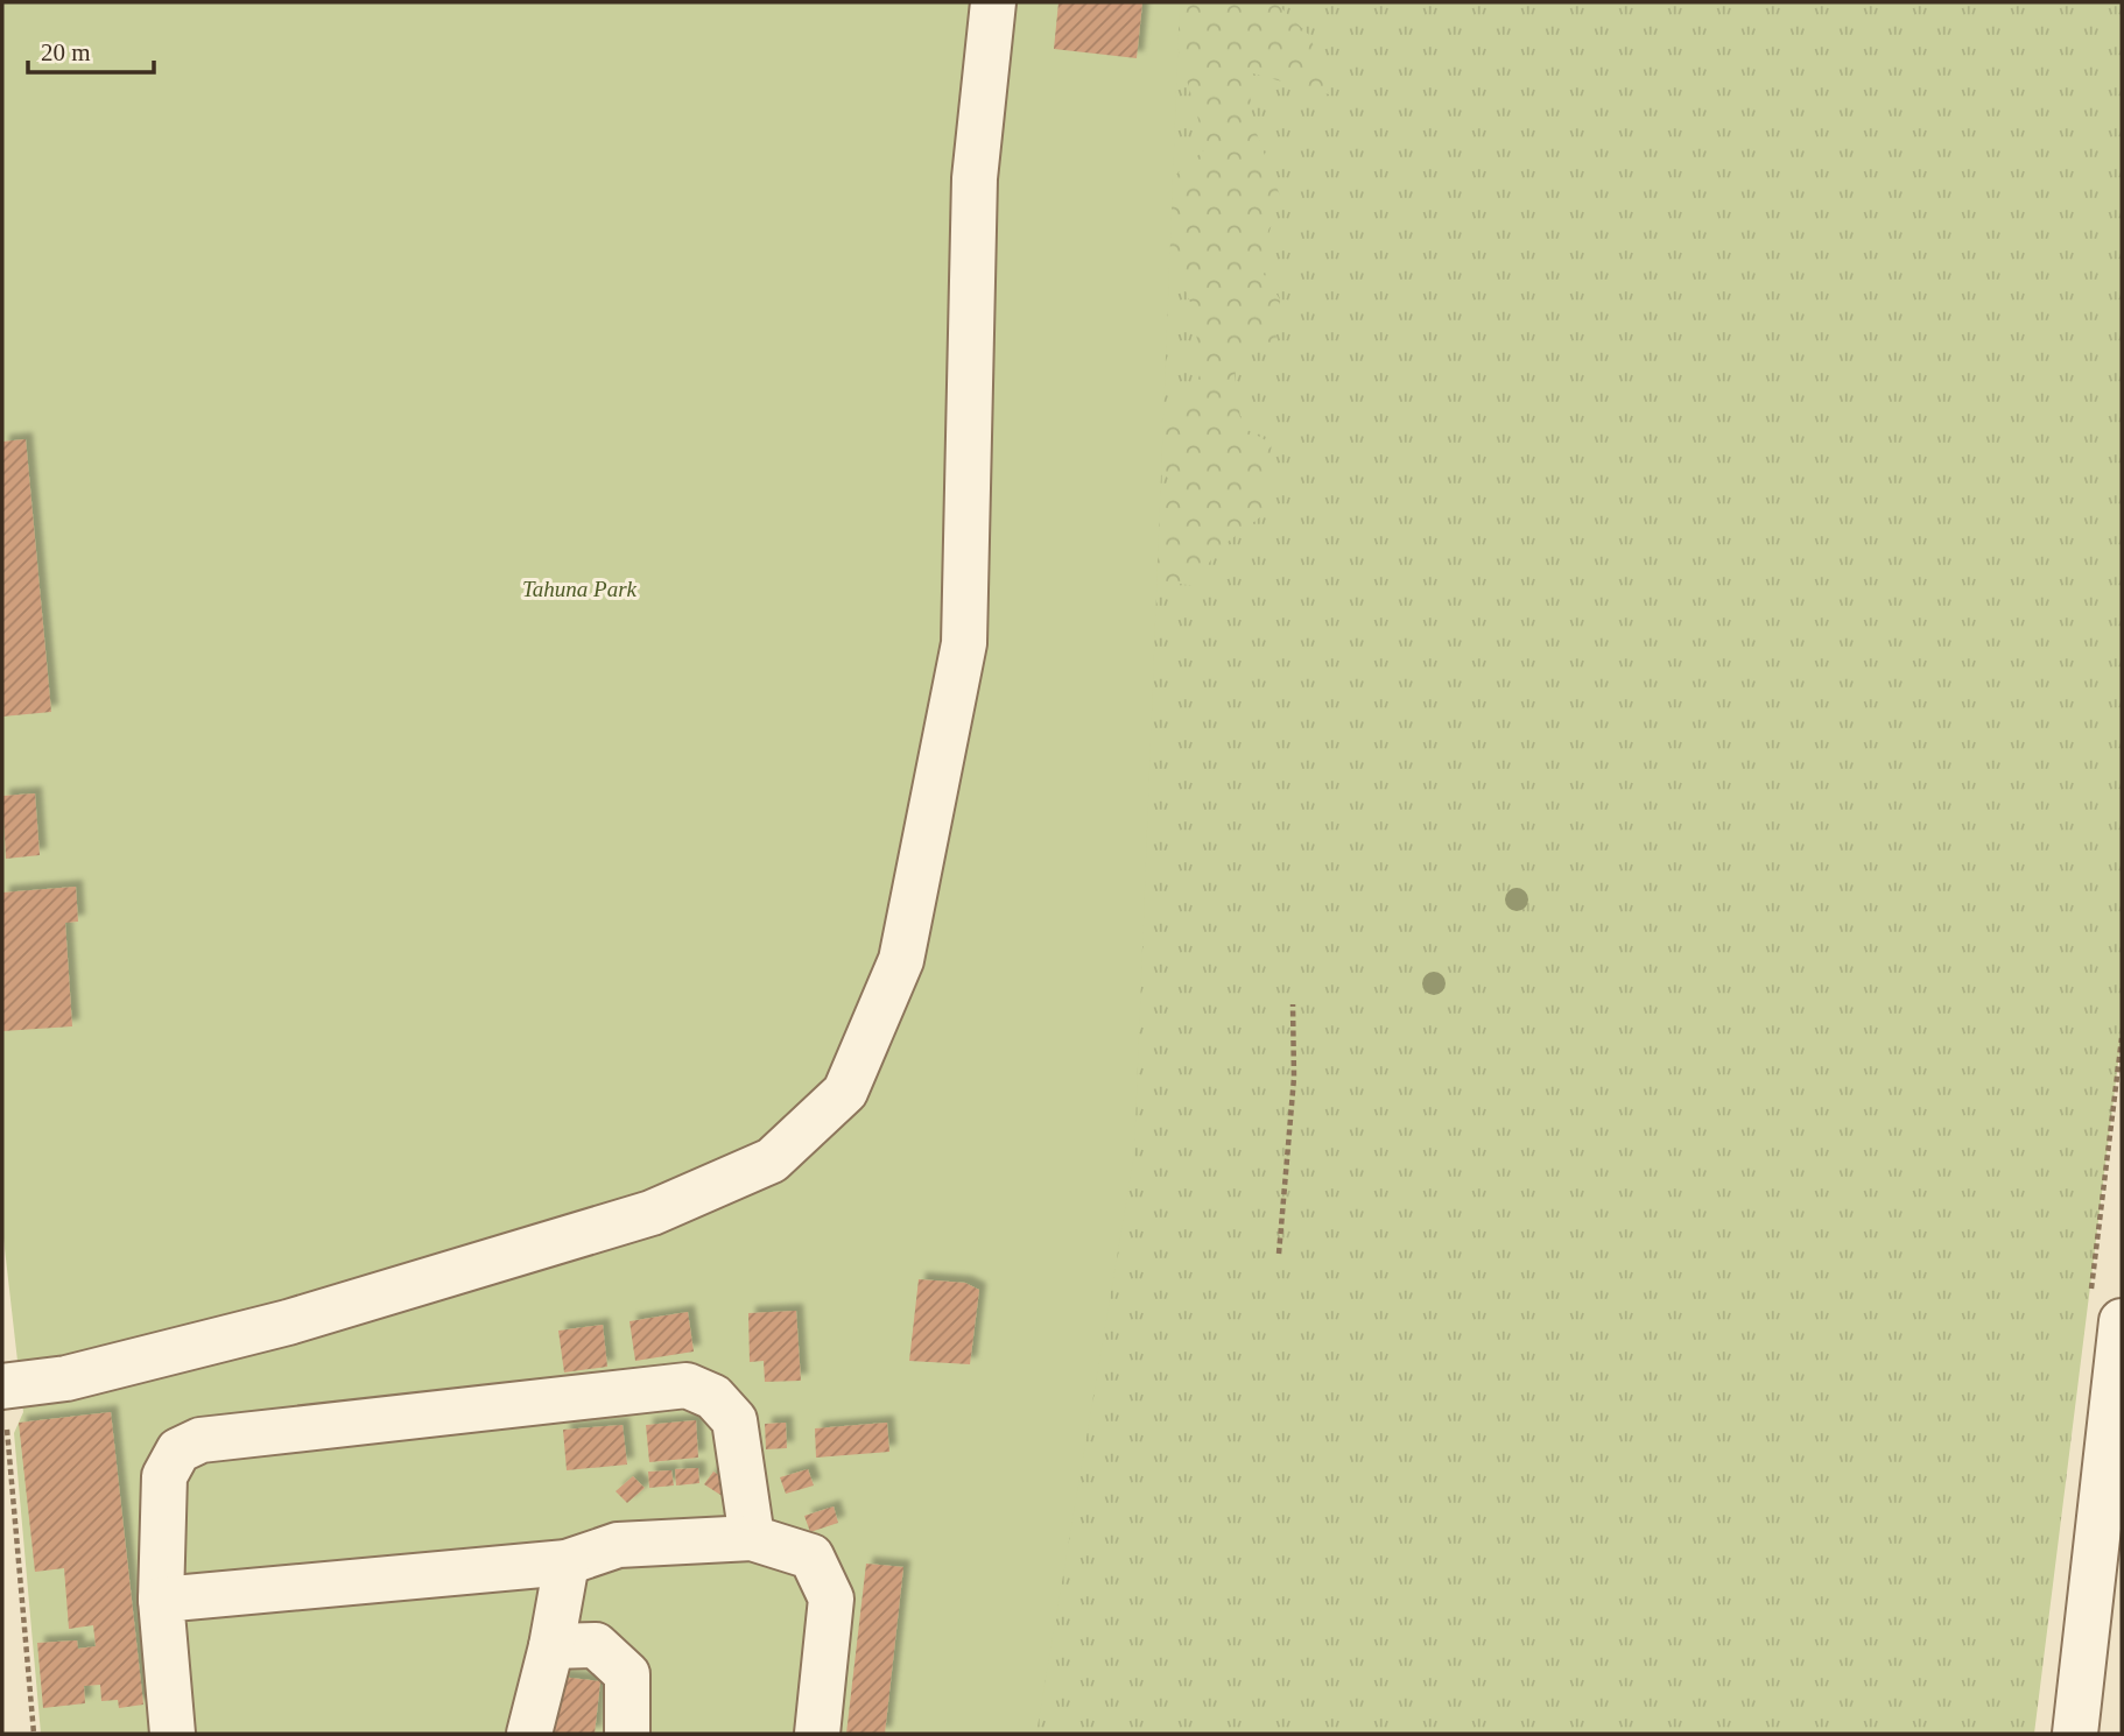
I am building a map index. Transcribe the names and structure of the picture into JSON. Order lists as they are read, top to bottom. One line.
{"parks":["Tahuna Park"],"scale_bar":"20 m"}
